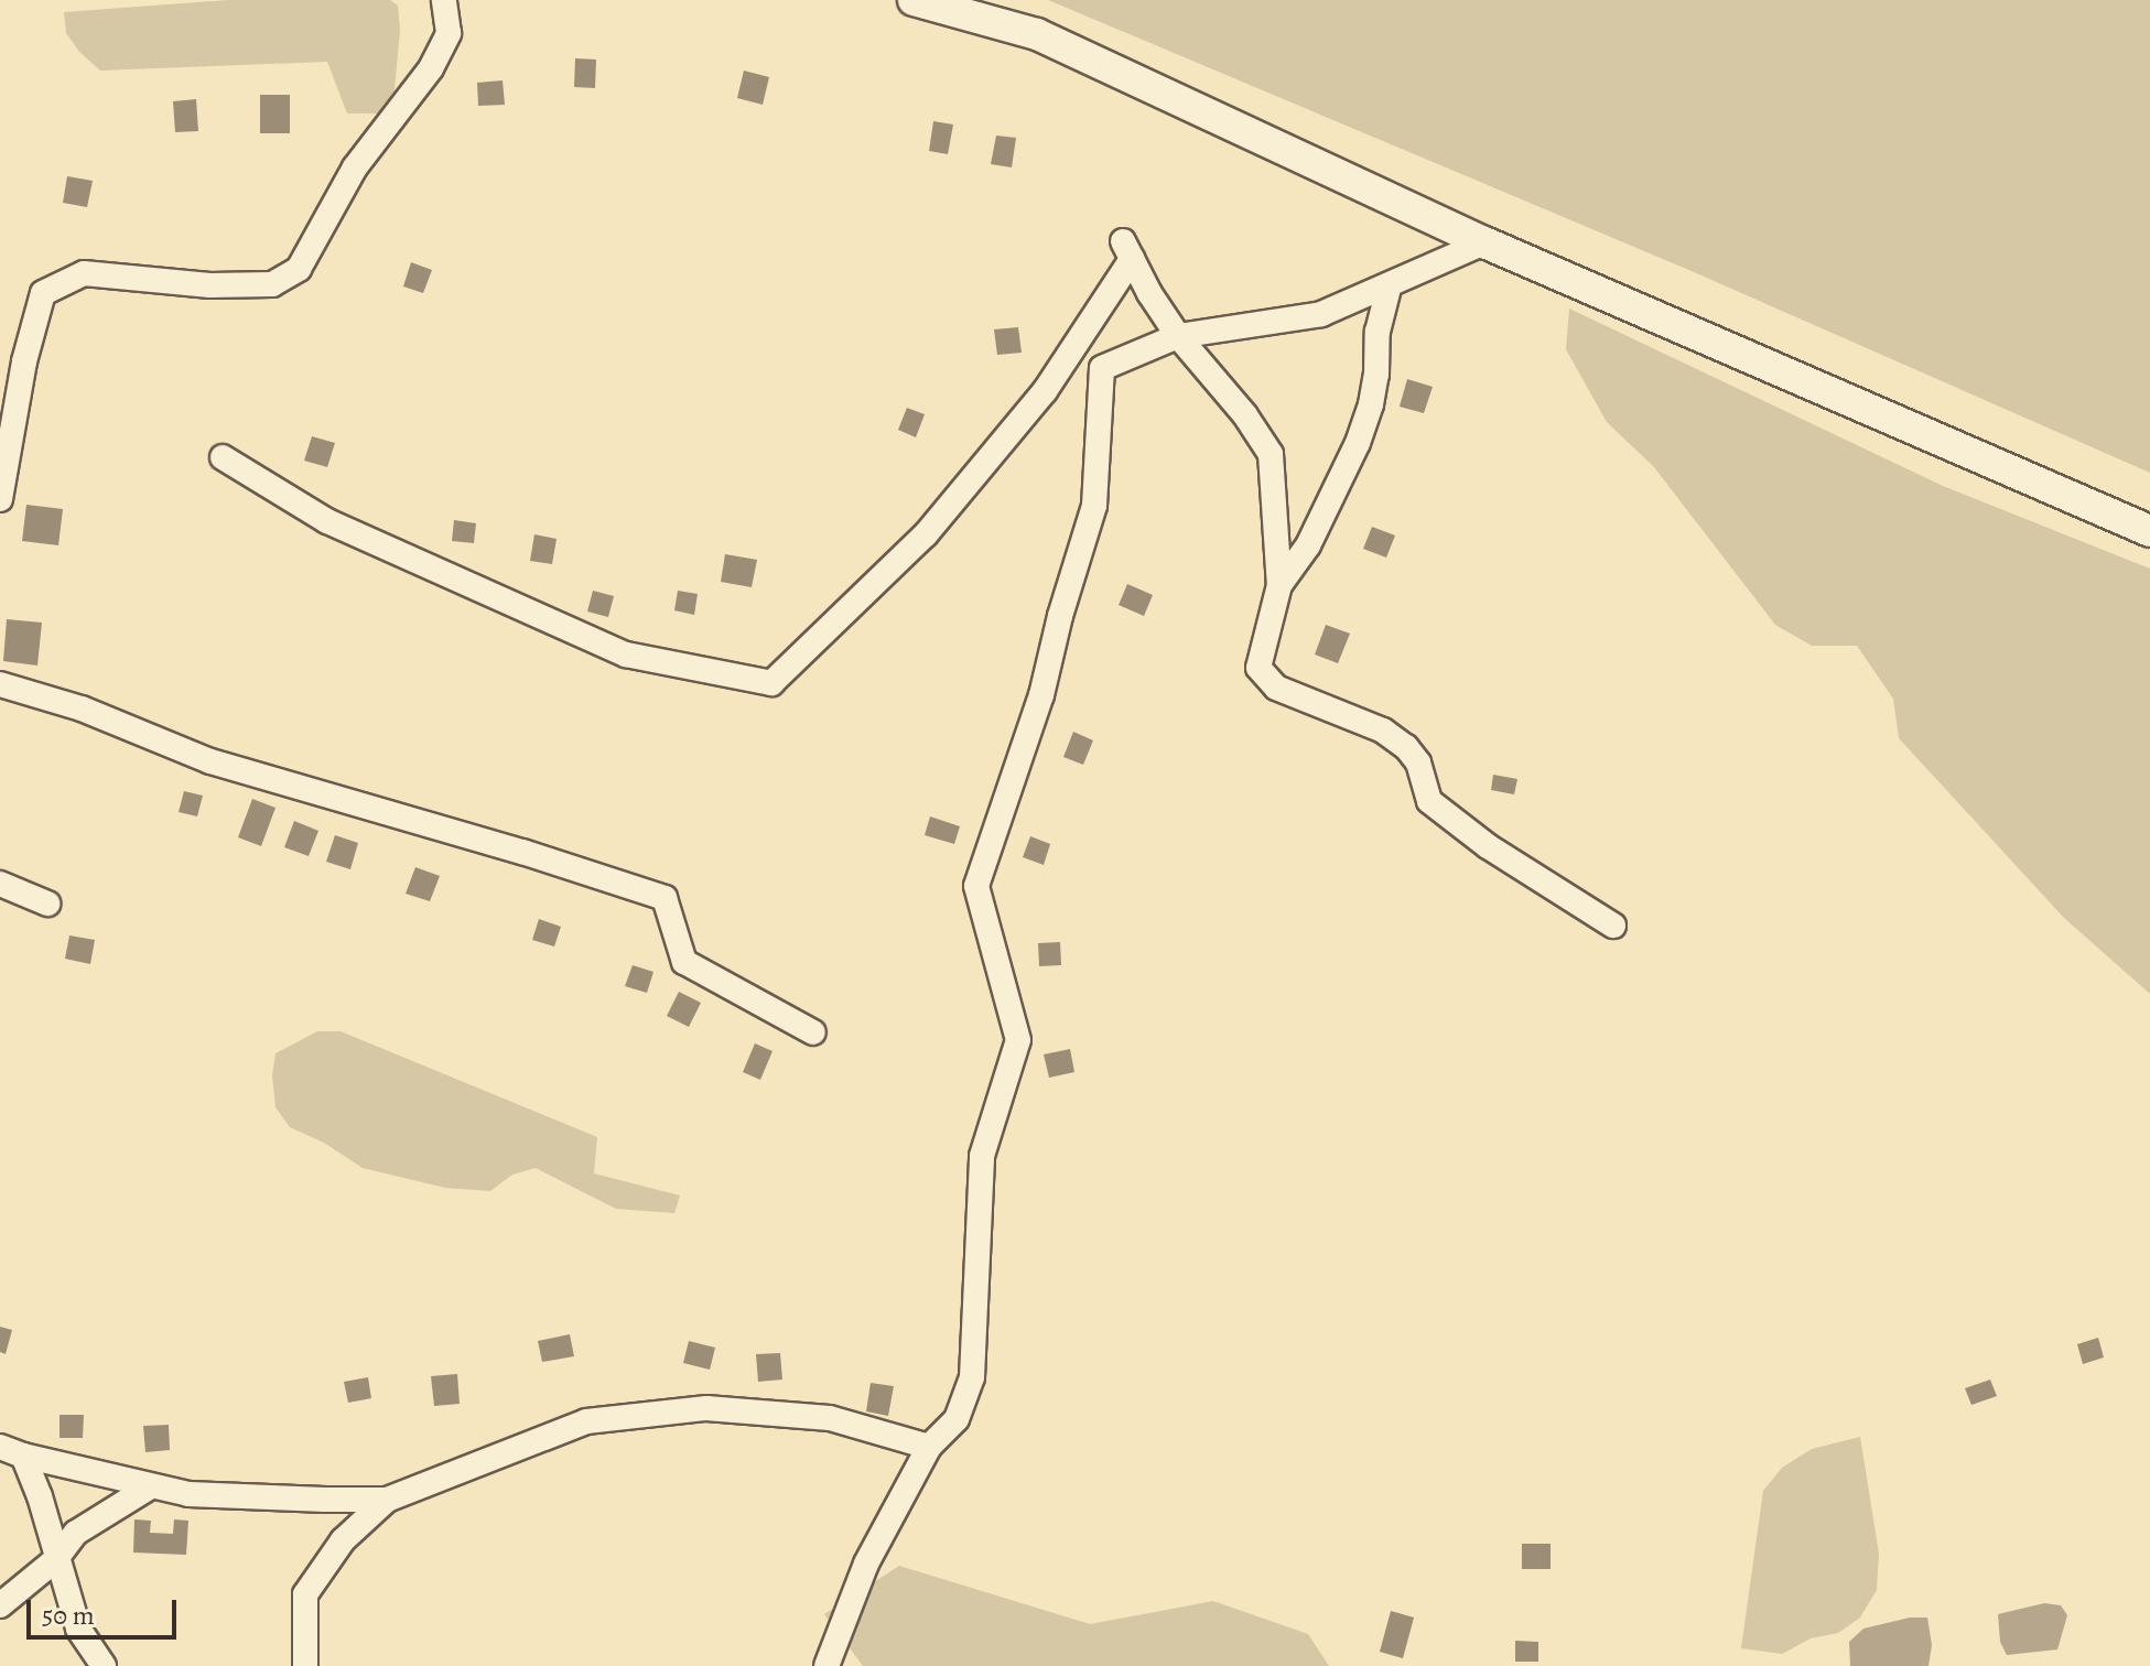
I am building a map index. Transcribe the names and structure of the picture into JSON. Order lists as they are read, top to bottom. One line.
{"scale_bar":"50 m"}
